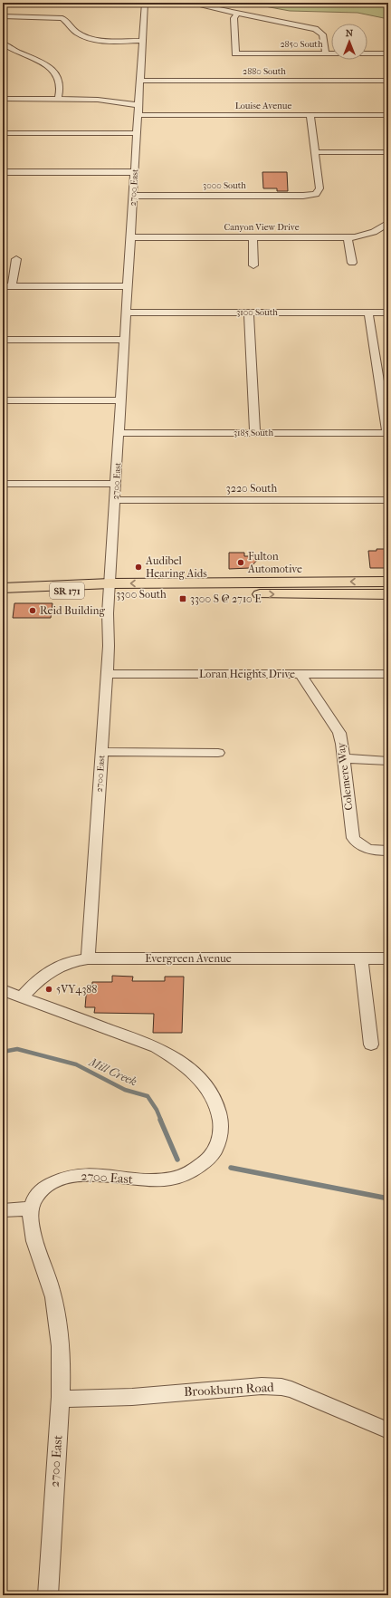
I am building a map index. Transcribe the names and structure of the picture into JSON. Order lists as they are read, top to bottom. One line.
{"streets":{"main road":["SR 171","3300 South"],"street":["2850 South","2880 South","Louise Avenue","3000 South","2700 East","Canyon View Drive","3100 South","3185 South","3220 South","Loran Heights Drive","Colemere Way","Evergreen Avenue","Brookburn Road"]},"crossings":[["2880 South","2700 East"],["Louise Avenue","2700 East"],["3000 South","2700 East"],["2700 East","Canyon View Drive"],["2700 East","3100 South"],["2700 East","3185 South"],["2700 East","3220 South"],["2700 East","3300 South"],["2700 East","Loran Heights Drive"],["2700 East","Evergreen Avenue"],["2700 East","Brookburn Road"],["Loran Heights Drive","Colemere Way"]],"water":["Mill Creek"],"places":{"other":["Fulton Automotive","Audibel Hearing Aids","Reid Building","5VY4388"],"transit":["3300 S @ 2710 E"]},"north":"top"}
